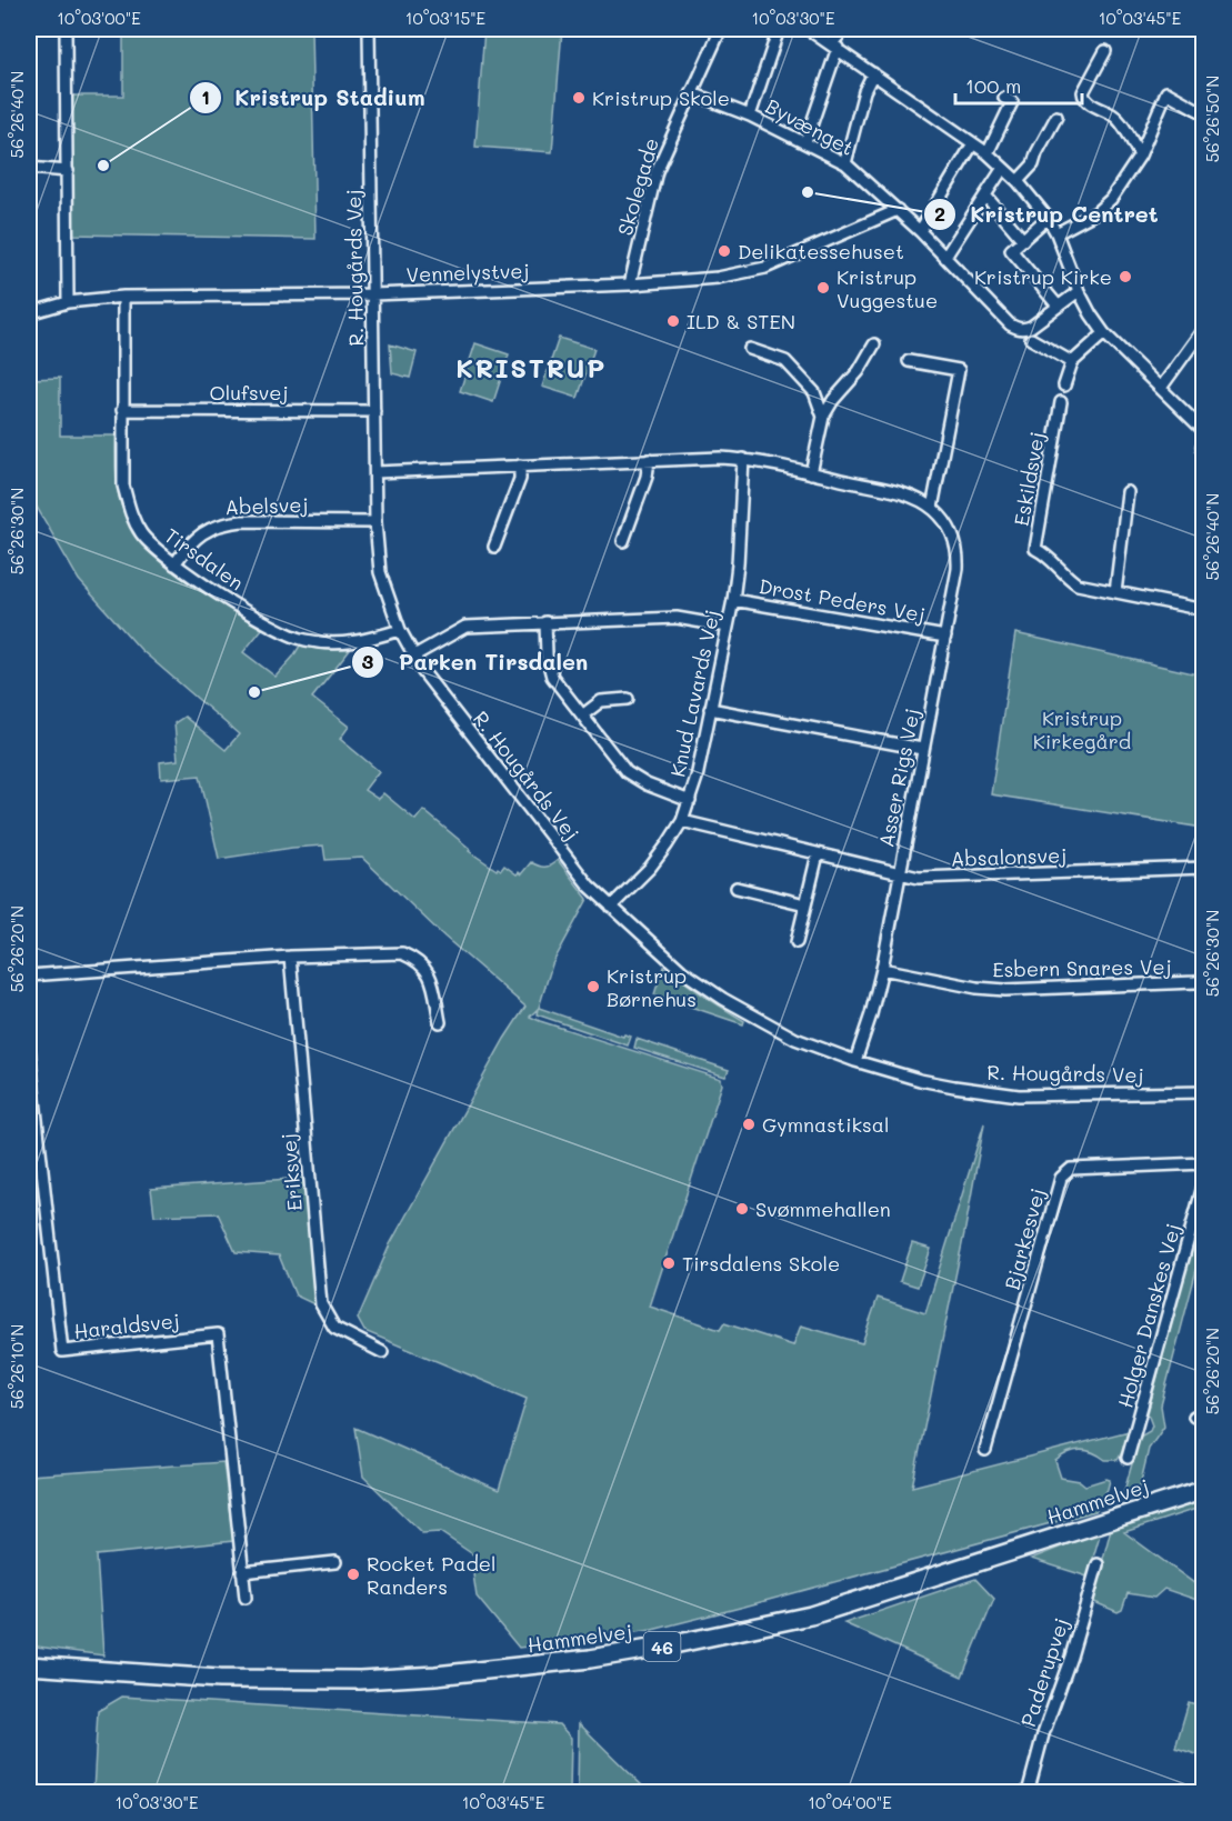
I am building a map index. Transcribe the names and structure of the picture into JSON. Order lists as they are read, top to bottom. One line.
{"streets":{"highway":["Hammelvej","46"],"street":["Byvænget","Skolegade","R. Hougårds Vej","Vennelystvej","Olufsvej","Eskildsvej","Abelsvej","Tirsdalen","Drost Peders Vej","Knud Lavards Vej","Asser Rigs Vej","Absalonsvej","Esbern Snares Vej","Eriksvej","Bjarkesvej","Holger Danskes Vej","Haraldsvej","Paderupvej"]},"crossings":[["Byvænget","Skolegade"],["Byvænget","Vennelystvej"],["Skolegade","Vennelystvej"],["R. Hougårds Vej","Vennelystvej"],["R. Hougårds Vej","Olufsvej"],["R. Hougårds Vej","Abelsvej"],["R. Hougårds Vej","Tirsdalen"],["R. Hougårds Vej","Knud Lavards Vej"],["R. Hougårds Vej","Asser Rigs Vej"],["Vennelystvej","Tirsdalen"],["Olufsvej","Tirsdalen"],["Abelsvej","Tirsdalen"],["Drost Peders Vej","Knud Lavards Vej"],["Drost Peders Vej","Asser Rigs Vej"],["Knud Lavards Vej","Asser Rigs Vej"],["Knud Lavards Vej","Absalonsvej"],["Asser Rigs Vej","Absalonsvej"],["Asser Rigs Vej","Esbern Snares Vej"]],"districts":["KRISTRUP"],"parks":["Kristrup Kirkegård"],"places":["Kristrup Skole","Kristrup Stadium","Kristrup Centret","Delikatessehuset","Kristrup Kirke","Kristrup Vuggestue","ILD & STEN","Parken Tirsdalen","Kristrup Børnehus","Gymnastiksal","Svømmehallen","Tirsdalens Skole","Rocket Padel Randers"],"scale_bar":"100 m","coordinates":["10°03'00\"E","10°03'15\"E","10°03'30\"E","10°03'45\"E","56°26'40\"N","56°26'50\"N","56°26'30\"N","56°26'20\"N","56°26'10\"N","10°04'00\"E"]}
